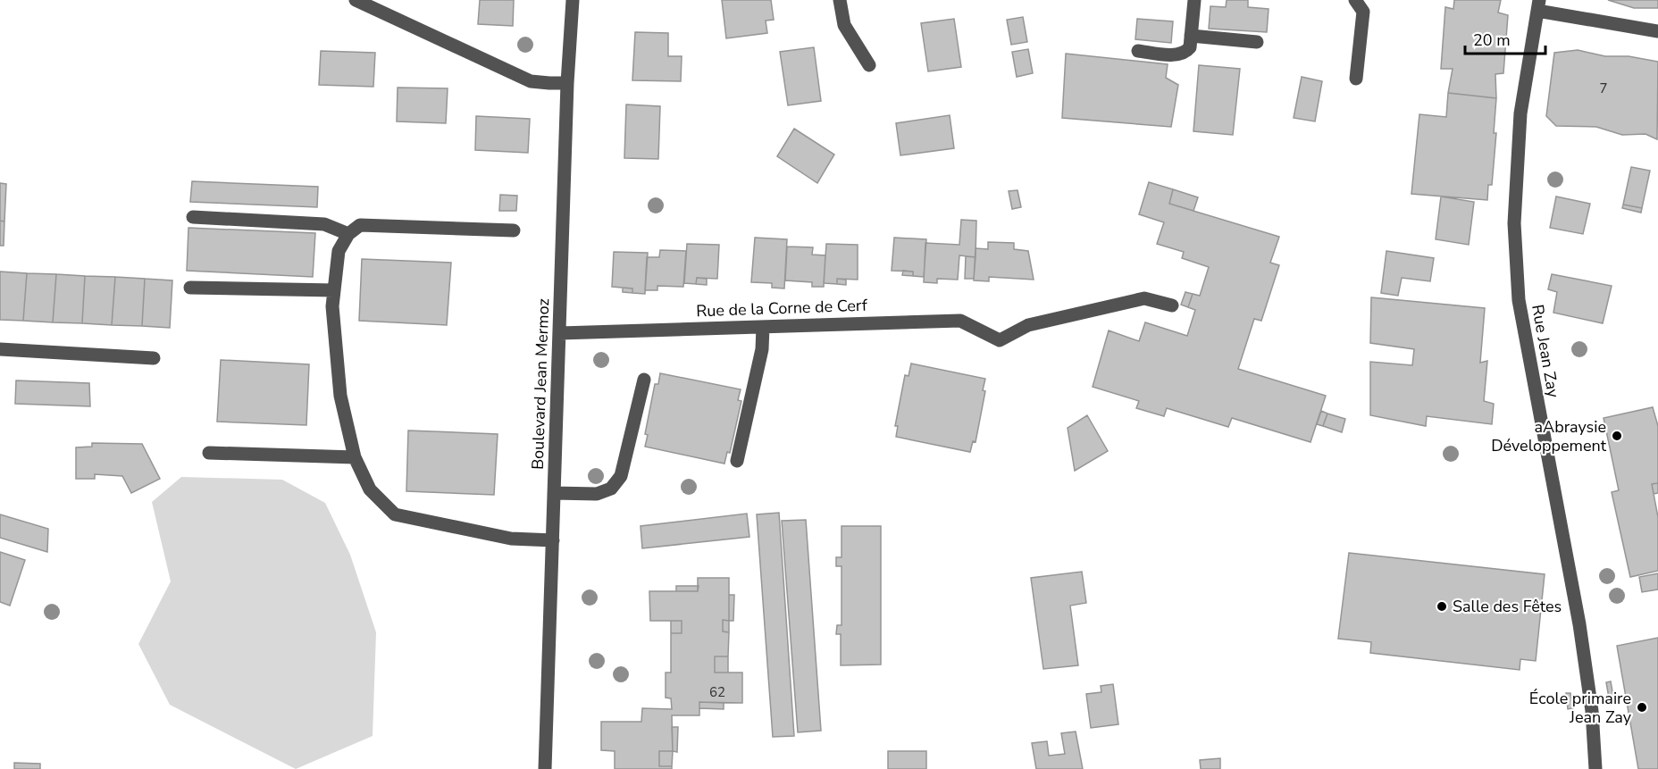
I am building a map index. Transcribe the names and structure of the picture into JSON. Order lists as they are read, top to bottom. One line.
{"streets":{"street":["Rue de la Corne de Cerf","Rue Jean Zay","Boulevard Jean Mermoz"]},"crossings":[["Rue de la Corne de Cerf","Boulevard Jean Mermoz"]],"places":["aAbraysie Développement","Salle des Fêtes","École primaire Jean Zay"],"house_numbers":["7","62"],"scale_bar":"20 m"}
